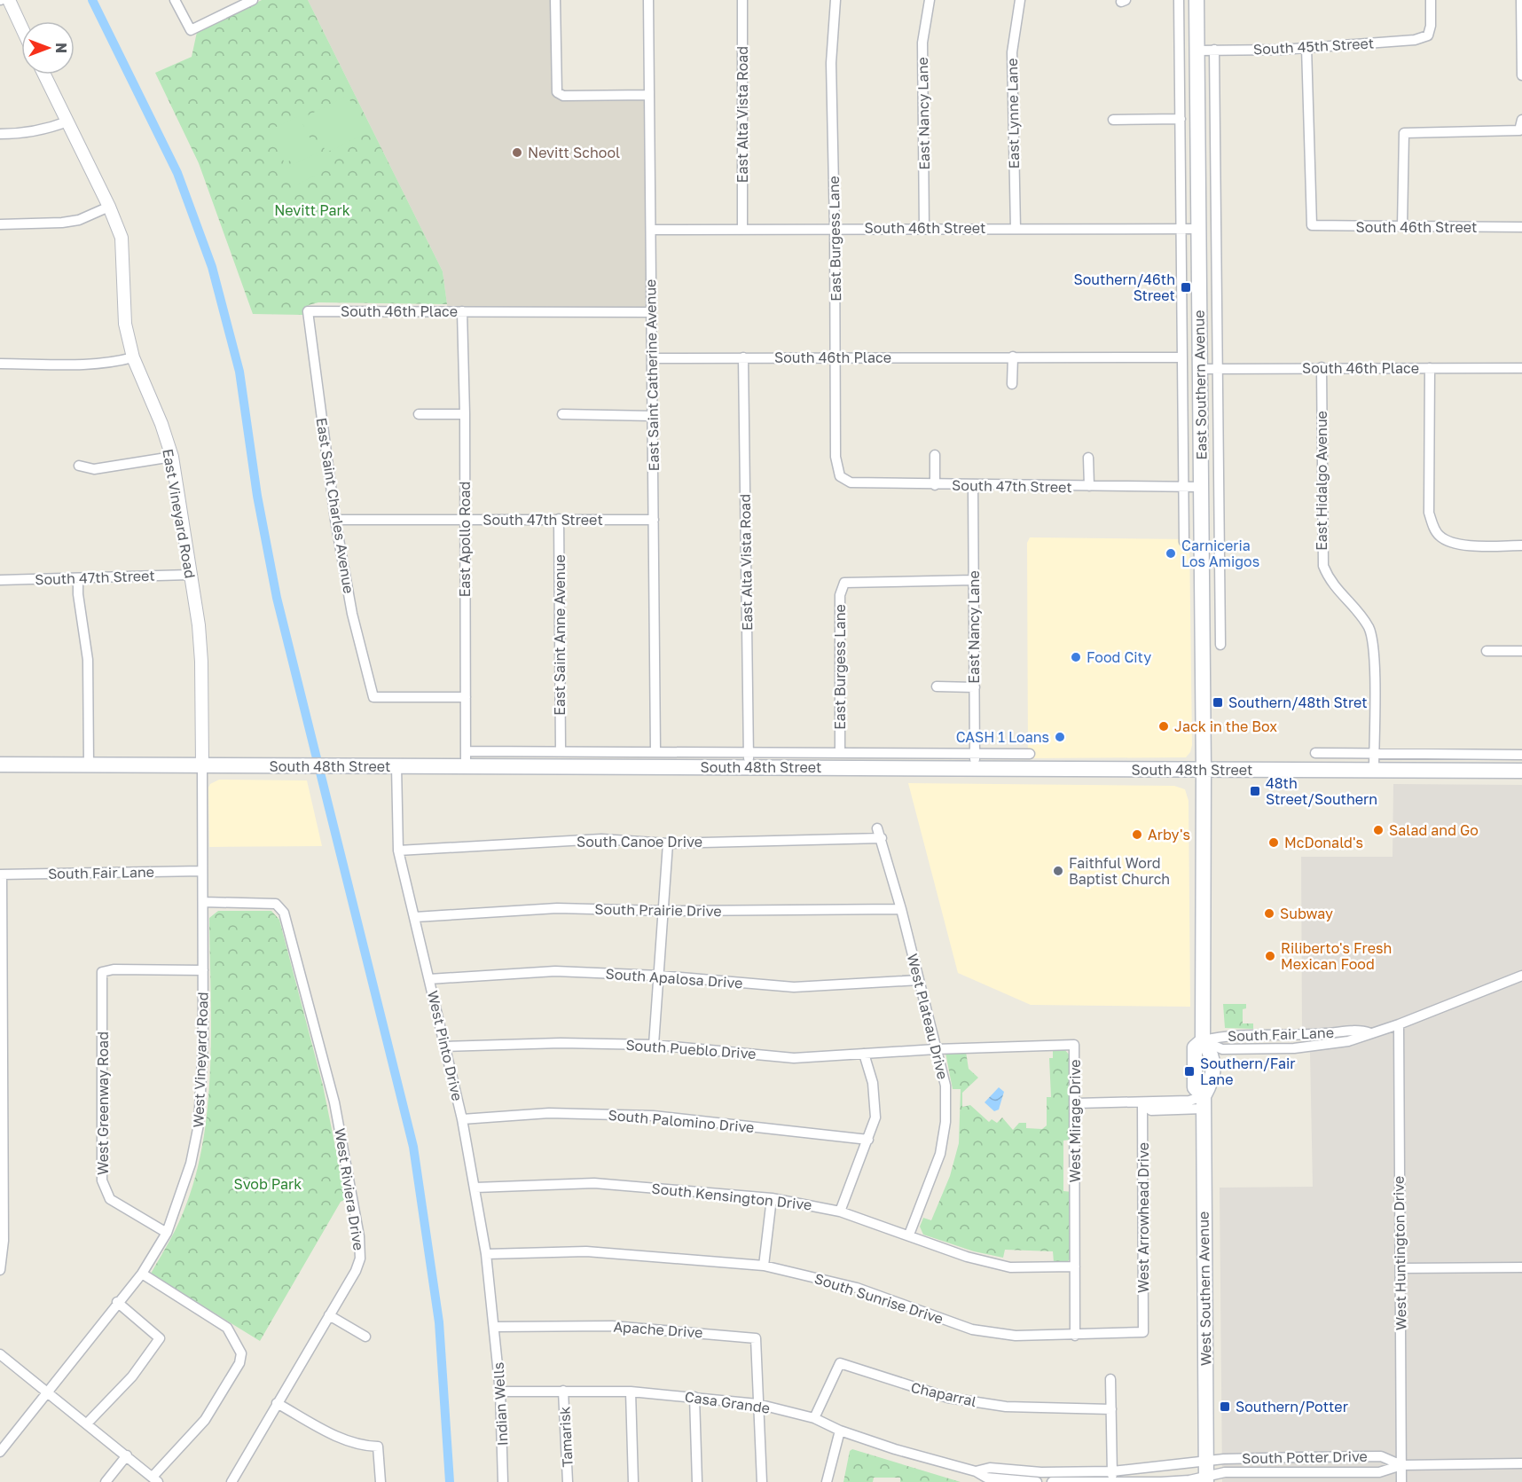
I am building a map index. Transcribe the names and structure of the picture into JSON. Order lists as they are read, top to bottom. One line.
{"streets":{"main road":["East Southern Avenue","South 48th Street","West Southern Avenue"],"street":["South 45th Street","East Nancy Lane","East Lynne Lane","East Alta Vista Road","South 46th Street","East Burgess Lane","South 46th Place","East Saint Catherine Avenue","East Hidalgo Avenue","South 47th Street","East Saint Charles Avenue","East Vineyard Road","East Apollo Road","East Saint Anne Avenue","South Canoe Drive","South Fair Lane","South Prairie Drive","South Apalosa Drive","West Plateau Drive","West Pinto Drive","South Pueblo Drive","West Vineyard Road","West Greenway Road","South Palomino Drive","West Mirage Drive","West Riviera Drive","South Kensington Drive","West Arrowhead Drive","West Huntington Drive","South Sunrise Drive","Apache Drive","Chaparral","Casa Grande","Indian Wells","Tamarisk","South Potter Drive"]},"crossings":[["South 45th Street","South 46th Street"],["South 45th Street","East Southern Avenue"],["East Nancy Lane","South 46th Street"],["East Nancy Lane","East Burgess Lane"],["East Nancy Lane","South 47th Street"],["East Nancy Lane","South 48th Street"],["East Lynne Lane","South 46th Street"],["East Alta Vista Road","South 46th Street"],["East Alta Vista Road","South 46th Place"],["East Alta Vista Road","South 48th Street"],["South 46th Street","East Burgess Lane"],["South 46th Street","East Saint Catherine Avenue"],["South 46th Street","East Southern Avenue"],["East Burgess Lane","South 46th Place"],["East Burgess Lane","South 47th Street"],["East Burgess Lane","South 48th Street"],["South 46th Place","East Saint Catherine Avenue"],["South 46th Place","East Southern Avenue"],["South 46th Place","East Hidalgo Avenue"],["South 46th Place","East Saint Charles Avenue"],["South 46th Place","East Apollo Road"],["East Saint Catherine Avenue","South 47th Street"],["East Saint Catherine Avenue","South 48th Street"],["East Southern Avenue","South 47th Street"],["East Southern Avenue","South 48th Street"],["East Southern Avenue","West Southern Avenue"],["East Hidalgo Avenue","South 48th Street"],["South 47th Street","East Saint Charles Avenue"],["South 47th Street","East Vineyard Road"],["South 47th Street","East Apollo Road"],["South 47th Street","East Saint Anne Avenue"],["East Saint Charles Avenue","East Apollo Road"],["East Vineyard Road","South 48th Street"],["East Vineyard Road","West Vineyard Road"],["East Apollo Road","South 48th Street"],["East Saint Anne Avenue","South 48th Street"],["South 48th Street","West Pinto Drive"],["South 48th Street","West Vineyard Road"],["South 48th Street","West Southern Avenue"],["South Canoe Drive","West Plateau Drive"],["South Canoe Drive","West Pinto Drive"],["South Fair Lane","West Vineyard Road"],["South Fair Lane","West Huntington Drive"],["South Fair Lane","West Southern Avenue"],["South Prairie Drive","West Plateau Drive"],["South Prairie Drive","West Pinto Drive"],["South Apalosa Drive","West Plateau Drive"],["South Apalosa Drive","West Pinto Drive"],["West Plateau Drive","South Pueblo Drive"],["West Plateau Drive","West Mirage Drive"],["West Plateau Drive","South Kensington Drive"],["West Pinto Drive","South Pueblo Drive"],["West Pinto Drive","South Palomino Drive"],["West Pinto Drive","South Kensington Drive"],["West Pinto Drive","South Sunrise Drive"],["West Pinto Drive","Apache Drive"],["West Pinto Drive","Indian Wells"],["South Pueblo Drive","West Mirage Drive"],["West Vineyard Road","West Greenway Road"],["West Vineyard Road","West Riviera Drive"],["West Mirage Drive","South Kensington Drive"],["West Mirage Drive","South Sunrise Drive"],["West Arrowhead Drive","South Sunrise Drive"],["West Huntington Drive","South Potter Drive"],["West Southern Avenue","Casa Grande"],["West Southern Avenue","South Potter Drive"],["Apache Drive","Casa Grande"],["Apache Drive","Indian Wells"],["Chaparral","Casa Grande"],["Casa Grande","Indian Wells"],["Casa Grande","Tamarisk"],["Casa Grande","South Potter Drive"]],"parks":["Nevitt Park","Svob Park"],"places":{"other":["Nevitt School","Carniceria Los Amigos","Food City","Jack in the Box","CASH 1 Loans","Salad and Go","Arby's","McDonald's","Faithful Word Baptist Church","Subway","Riliberto's Fresh Mexican Food"],"transit":["Southern/46th Street","Southern/48th Stret","48th Street/Southern","Southern/Fair Lane","Southern/Potter"]},"north":"right"}
